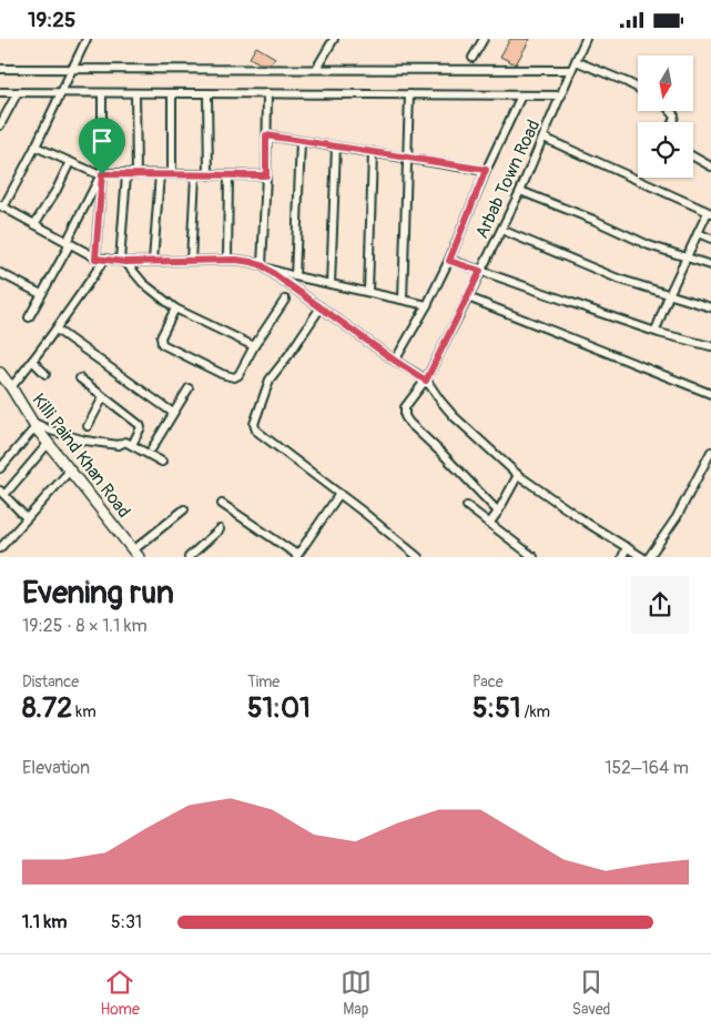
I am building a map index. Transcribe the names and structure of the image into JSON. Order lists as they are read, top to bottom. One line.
{"streets":{"street":["Arbab Town Road","Killi Paind Khan Road"]},"north":"bottom","page":{"status":"19:25","heading":["Evening run","19:25 · 8 × 1.1 km"],"stats":[["Distance","8.72 km"],["Time","51:01"],["Pace","5:51 /km"]],"chart":["Elevation","152–164 m"],"list":[{"name":"1.1 km","note":"5:31"}],"tabs":["Home","Map","Saved"]}}
